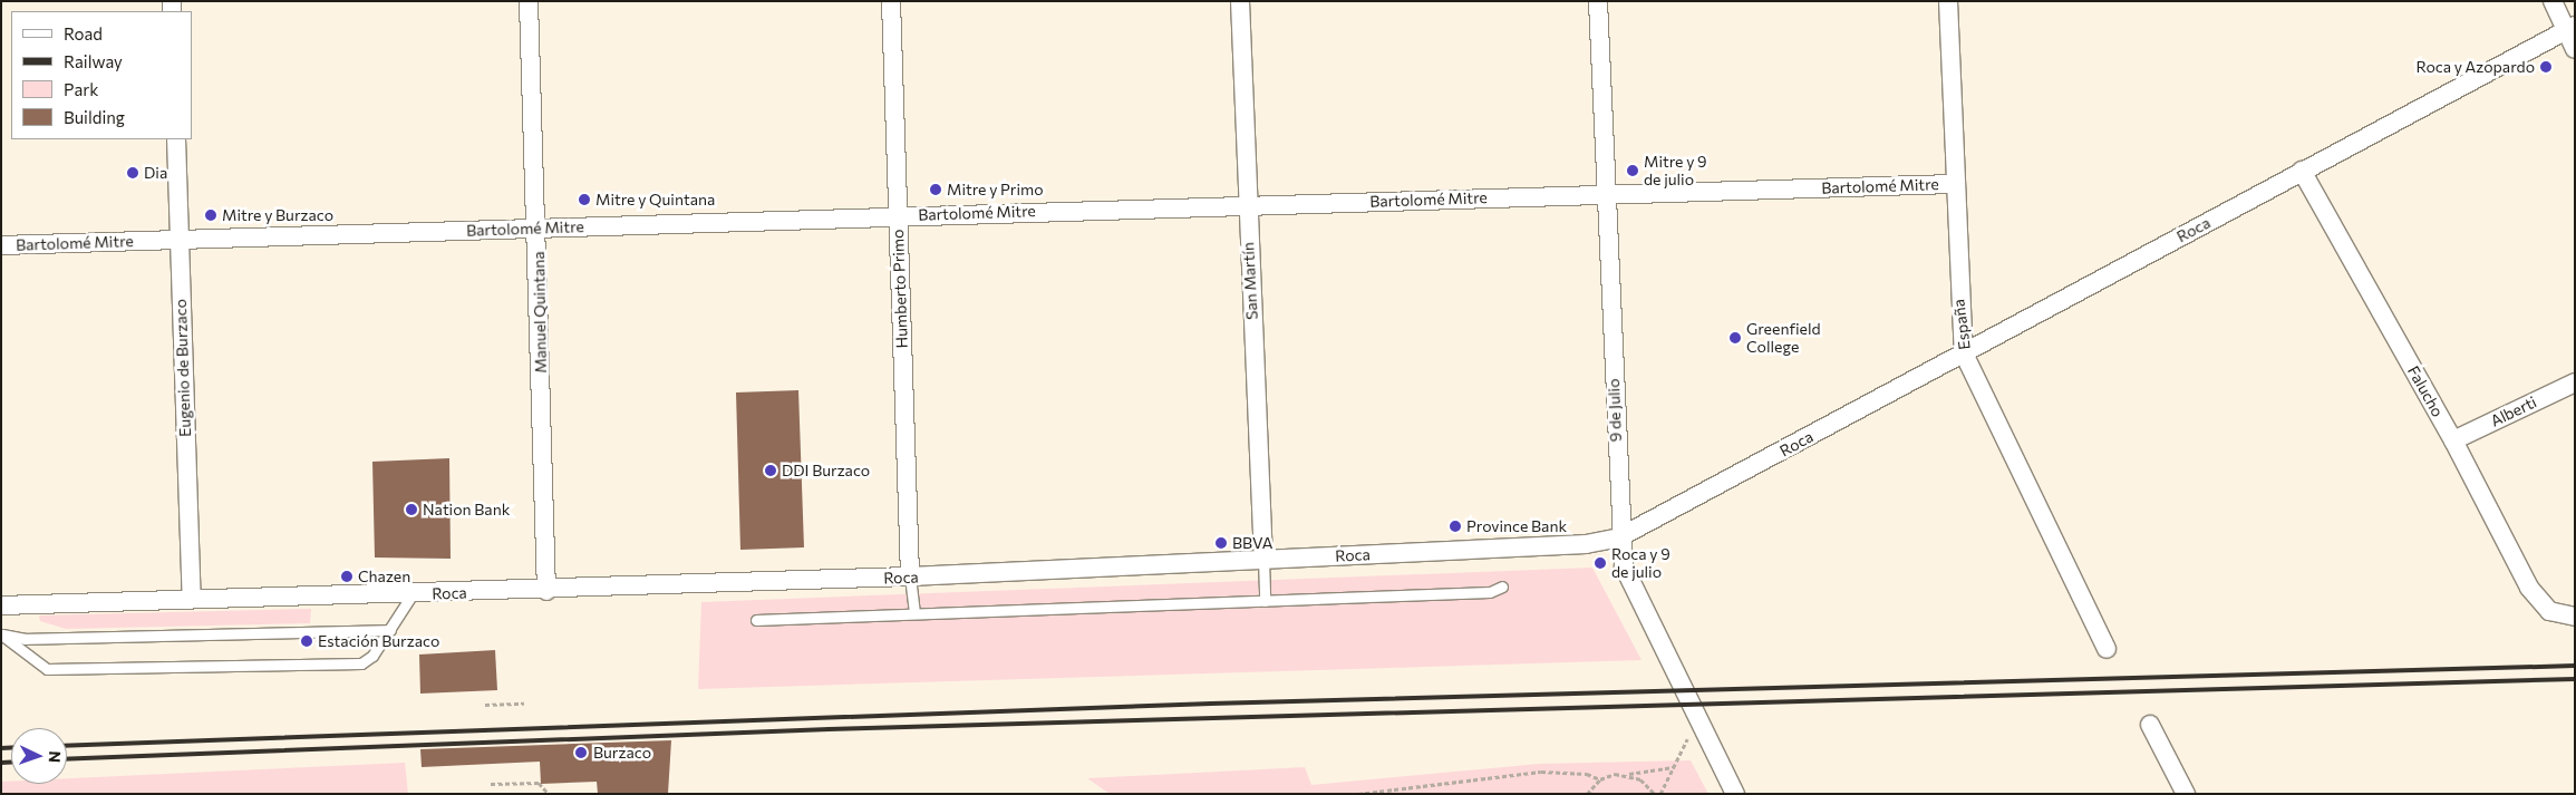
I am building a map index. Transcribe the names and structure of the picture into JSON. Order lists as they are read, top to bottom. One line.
{"streets":{"street":["Bartolomé Mitre","Roca","San Martín","Humberto Primo","Manuel Quintana","España","Eugenio de Burzaco","Falucho","9 de Julio","Alberti"]},"crossings":[["Bartolomé Mitre","San Martín"],["Bartolomé Mitre","Humberto Primo"],["Bartolomé Mitre","Manuel Quintana"],["Bartolomé Mitre","España"],["Bartolomé Mitre","Eugenio de Burzaco"],["Bartolomé Mitre","9 de Julio"],["Roca","San Martín"],["Roca","Humberto Primo"],["Roca","Manuel Quintana"],["Roca","España"],["Roca","Eugenio de Burzaco"],["Roca","Falucho"],["Roca","9 de Julio"],["Falucho","Alberti"]],"places":["Roca y Azopardo","Mitre y 9 de julio","Dia","Mitre y Primo","Mitre y Quintana","Mitre y Burzaco","Greenfield College","DDI Burzaco","Nation Bank","Province Bank","BBVA","Roca y 9 de julio","Chazen","Estación Burzaco","Burzaco"],"legend":["Road","Railway","Park","Building"],"north":"right"}
